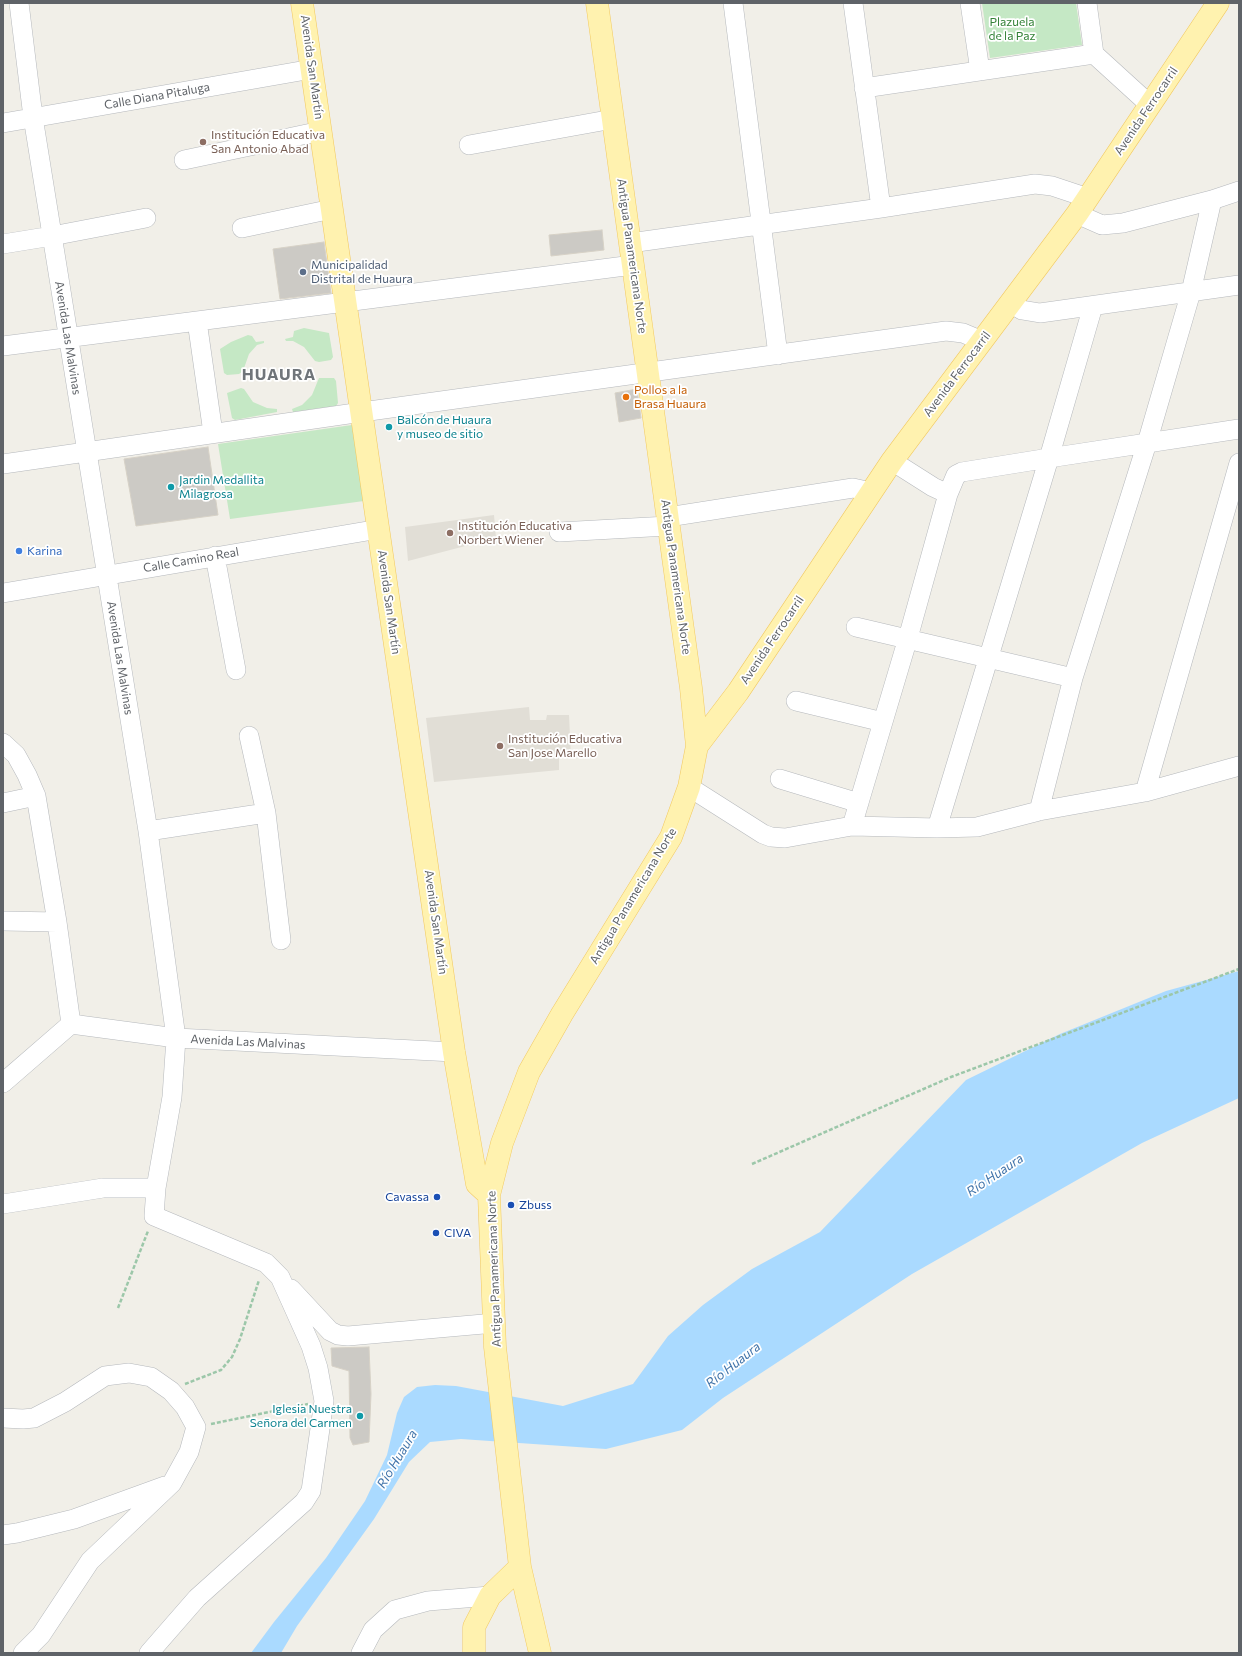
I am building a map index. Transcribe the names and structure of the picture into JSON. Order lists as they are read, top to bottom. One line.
{"streets":{"main road":["Avenida San Martín","Avenida Ferrocarril","Antigua Panamericana Norte"],"street":["Calle Diana Pitaluga","Avenida Las Malvinas","Calle Camino Real"]},"crossings":[["Avenida San Martín","Calle Diana Pitaluga"],["Avenida San Martín","Antigua Panamericana Norte"],["Avenida San Martín","Avenida Las Malvinas"],["Avenida San Martín","Calle Camino Real"],["Calle Diana Pitaluga","Avenida Las Malvinas"],["Avenida Ferrocarril","Antigua Panamericana Norte"],["Avenida Las Malvinas","Calle Camino Real"]],"districts":["HUAURA"],"water":["Río Huaura"],"parks":["Plazuela de la Paz"],"places":["Institución Educativa San Antonio Abad","Municipalidad Distrital de Huaura","Pollos a la Brasa Huaura","Balcón de Huaura y museo de sitio","Jardin Medallita Milagrosa","Institución Educativa Norbert Wiener","Karina","Institución Educativa San Jose Marello","Cavassa","Zbuss","CIVA","Iglesia Nuestra Señora del Carmen"]}
